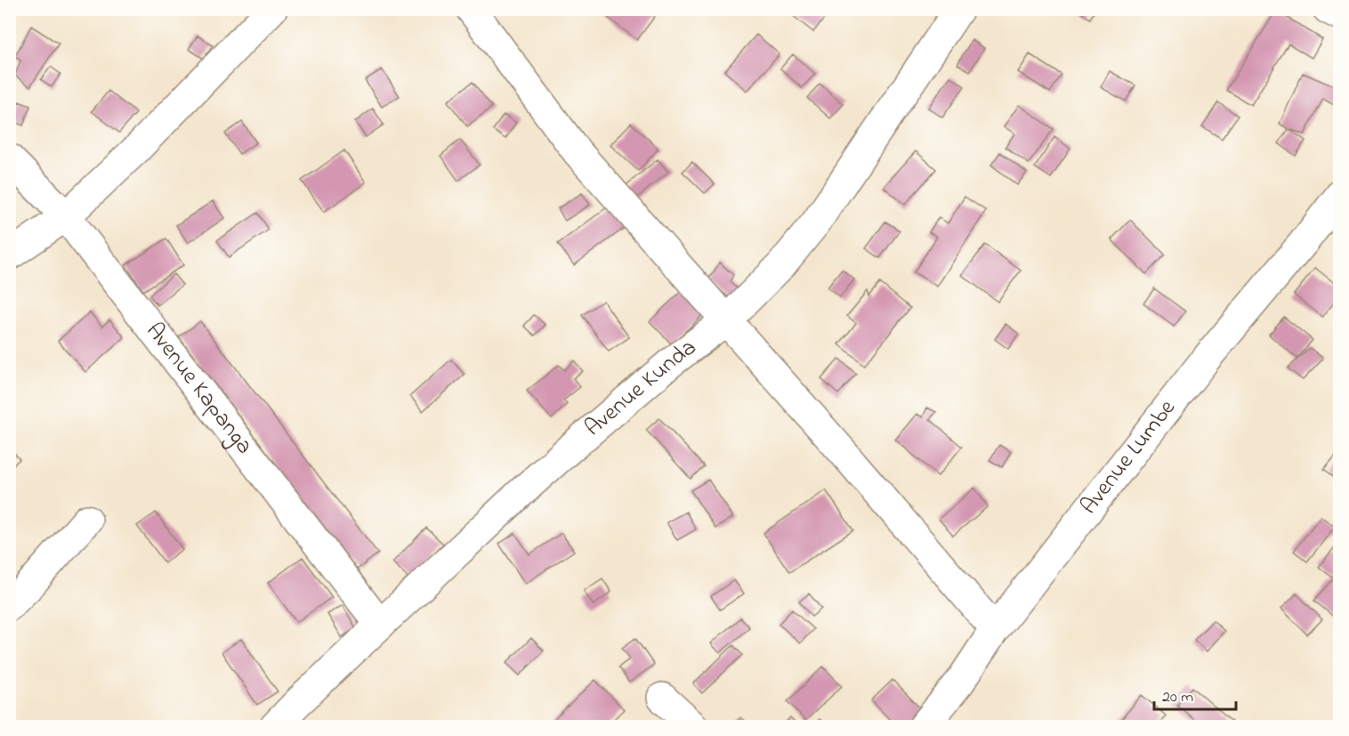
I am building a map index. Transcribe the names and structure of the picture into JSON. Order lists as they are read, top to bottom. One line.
{"streets":{"street":["Avenue Kapanga","Avenue Kunda","Avenue Lumbe"]},"crossings":[["Avenue Kapanga","Avenue Kunda"]],"scale_bar":"20 m"}
